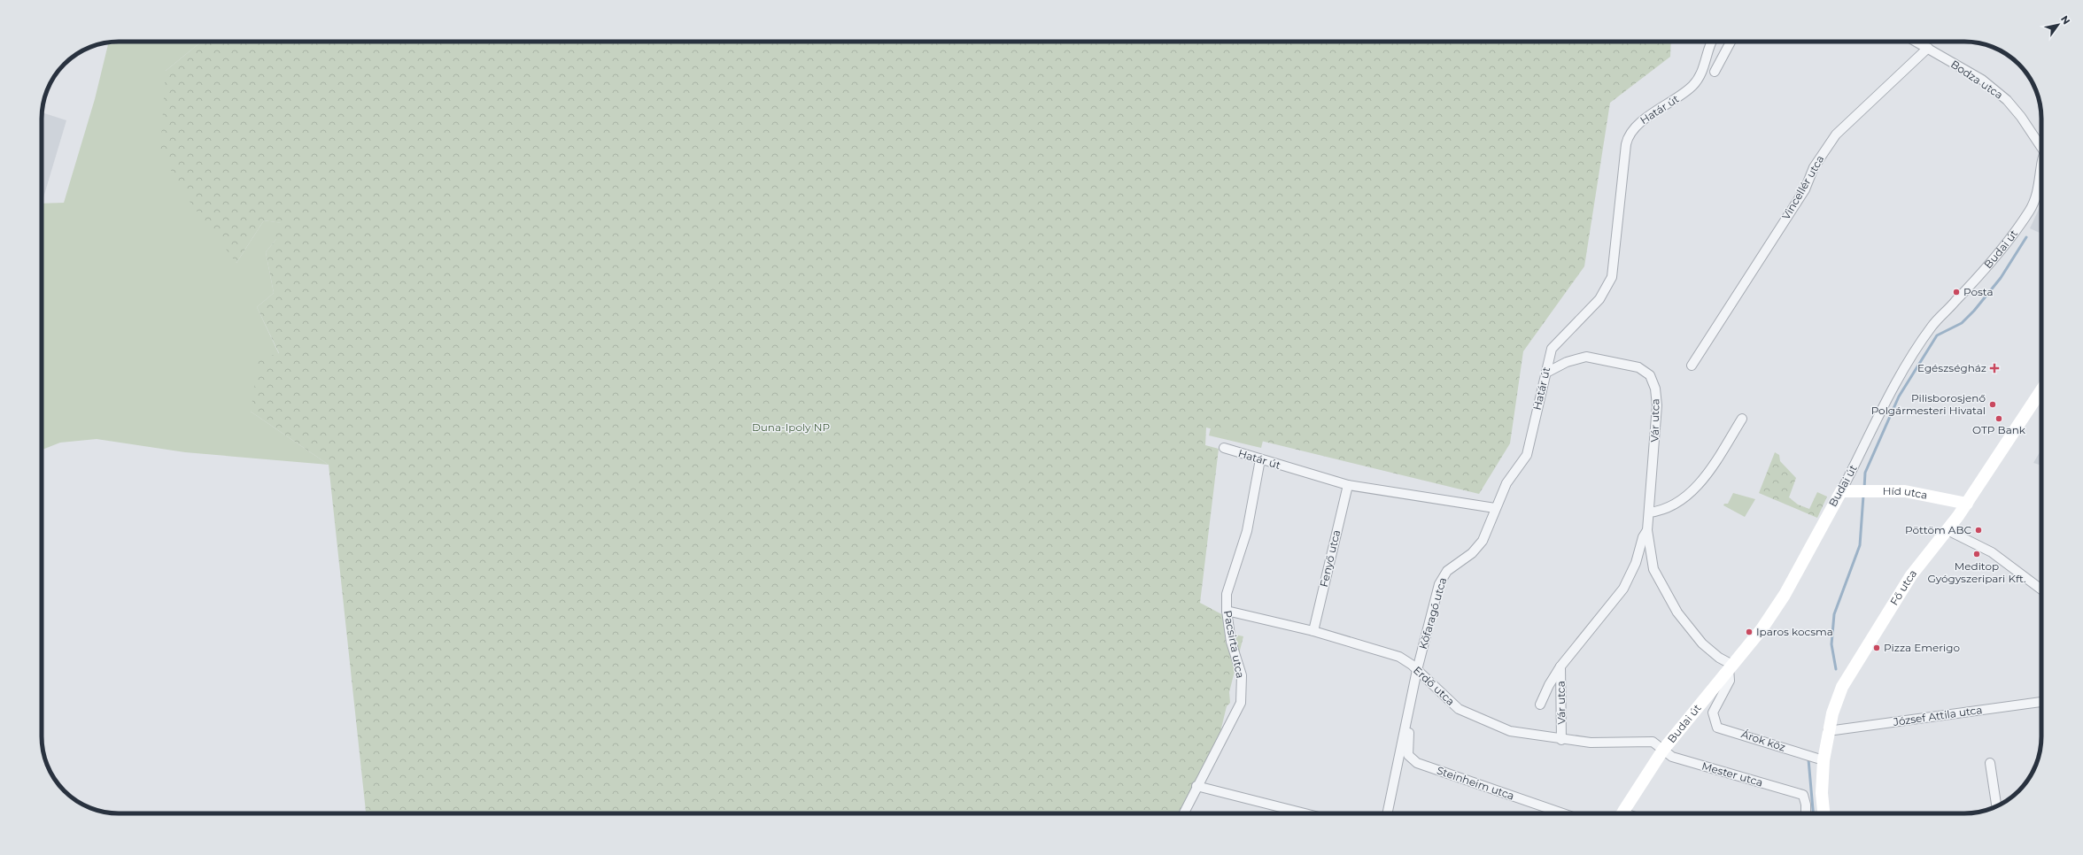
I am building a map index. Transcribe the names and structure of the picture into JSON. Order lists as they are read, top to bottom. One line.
{"streets":{"street":["Bodza utca","Határ út","Vincellér utca","Budai út","Vár utca","Híd utca","Fenyő utca","Fő utca","Kőfaragó utca","Pacsirta utca","Erdő utca","József Attila utca","Árok köz","Mester utca","Steinheim utca"]},"crossings":[["Bodza utca","Vincellér utca"],["Határ út","Vár utca"],["Határ út","Fenyő utca"],["Határ út","Kőfaragó utca"],["Határ út","Pacsirta utca"],["Budai út","Híd utca"],["Budai út","Erdő utca"],["Budai út","Árok köz"],["Budai út","Mester utca"],["Vár utca","Erdő utca"],["Híd utca","Fő utca"],["Fenyő utca","Erdő utca"],["Fő utca","József Attila utca"],["Fő utca","Árok köz"],["Kőfaragó utca","Erdő utca"],["Kőfaragó utca","Steinheim utca"],["Pacsirta utca","Erdő utca"],["Erdő utca","Mester utca"]],"parks":["Duna-Ipoly NP"],"places":{"other":["Posta","Pilisborosjenő Polgármesteri Hivatal","OTP Bank","Pöttöm ABC","Meditop Gyógyszeripari Kft.","Iparos kocsma","Pizza Emerigo"],"health":["Egészségház"]},"north":"top right"}
